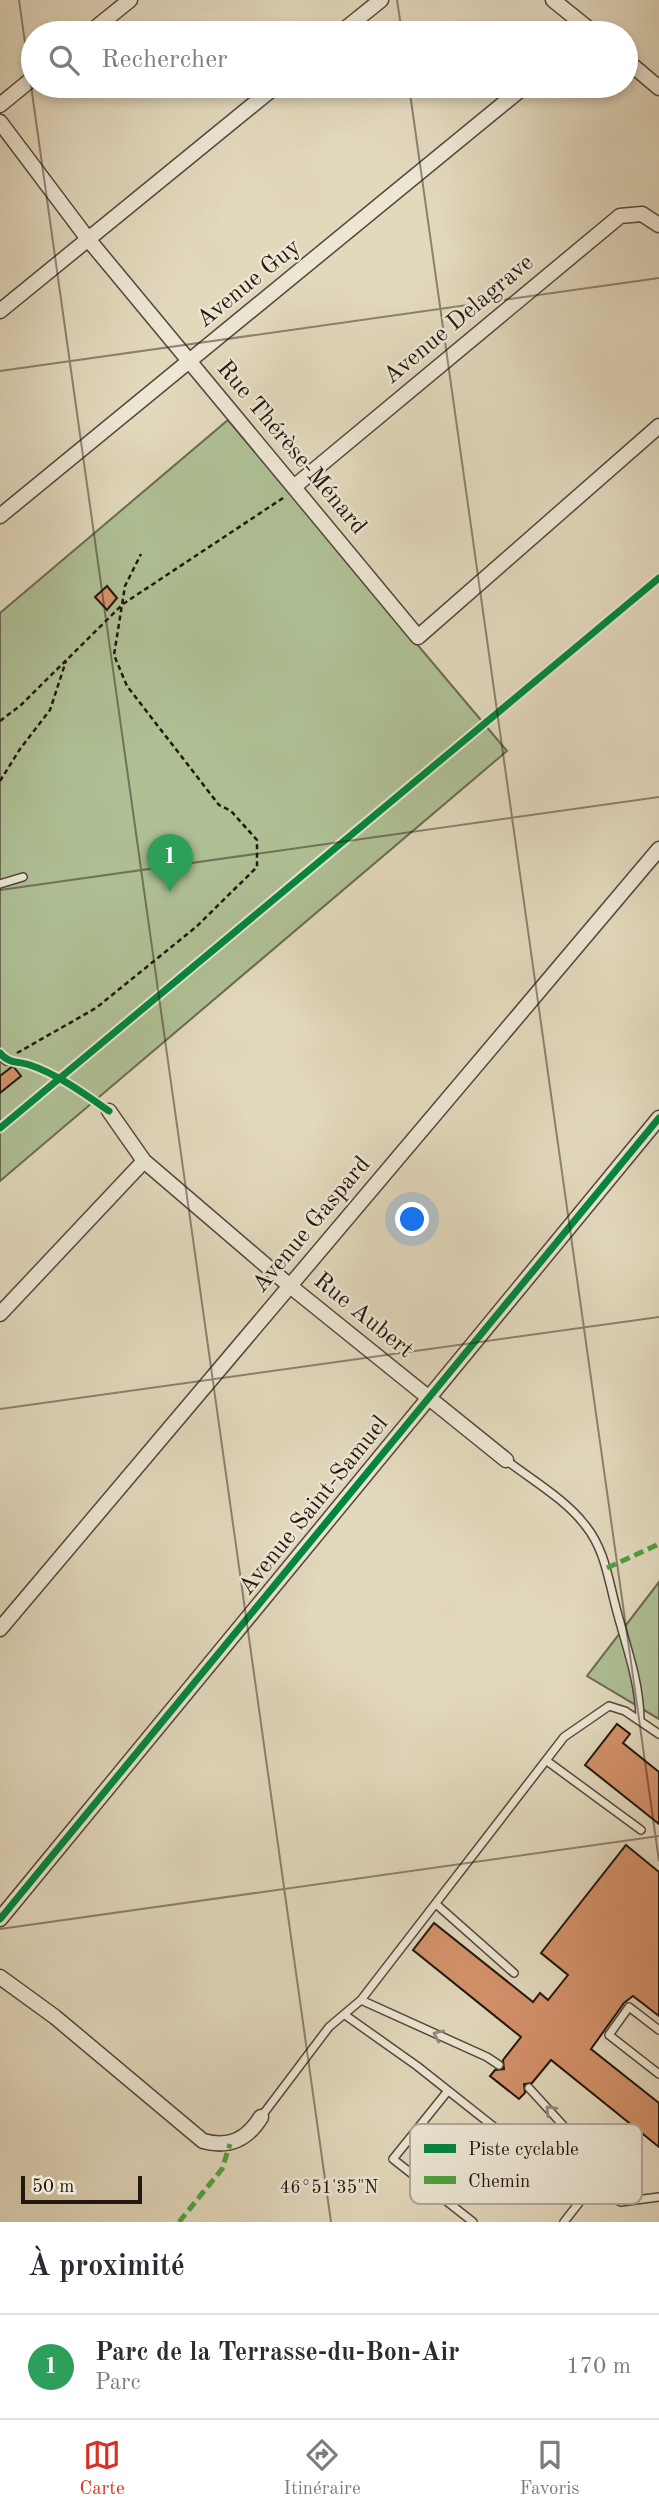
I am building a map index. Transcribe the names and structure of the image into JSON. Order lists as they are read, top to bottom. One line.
{"streets":{"street":["Avenue Guy","Avenue Delagrave","Rue Thérèse-Ménard","Avenue Gaspard","Rue Aubert","Avenue Saint-Samuel"]},"crossings":[["Avenue Guy","Rue Thérèse-Ménard"],["Avenue Delagrave","Rue Thérèse-Ménard"],["Avenue Gaspard","Rue Aubert"],["Rue Aubert","Avenue Saint-Samuel"]],"legend":["Piste cyclable","Chemin"],"scale_bar":"50 m","page":{"search":"Rechercher","pins":"1","scale":"50 m","heading":"À proximité","list":[{"mark":"1","name":"Parc de la Terrasse-du-Bon-Air","note":"Parc","value":"170 m"}],"nav":["Carte","Itinéraire","Favoris"]},"coordinates":["46°51'35\"N"]}
